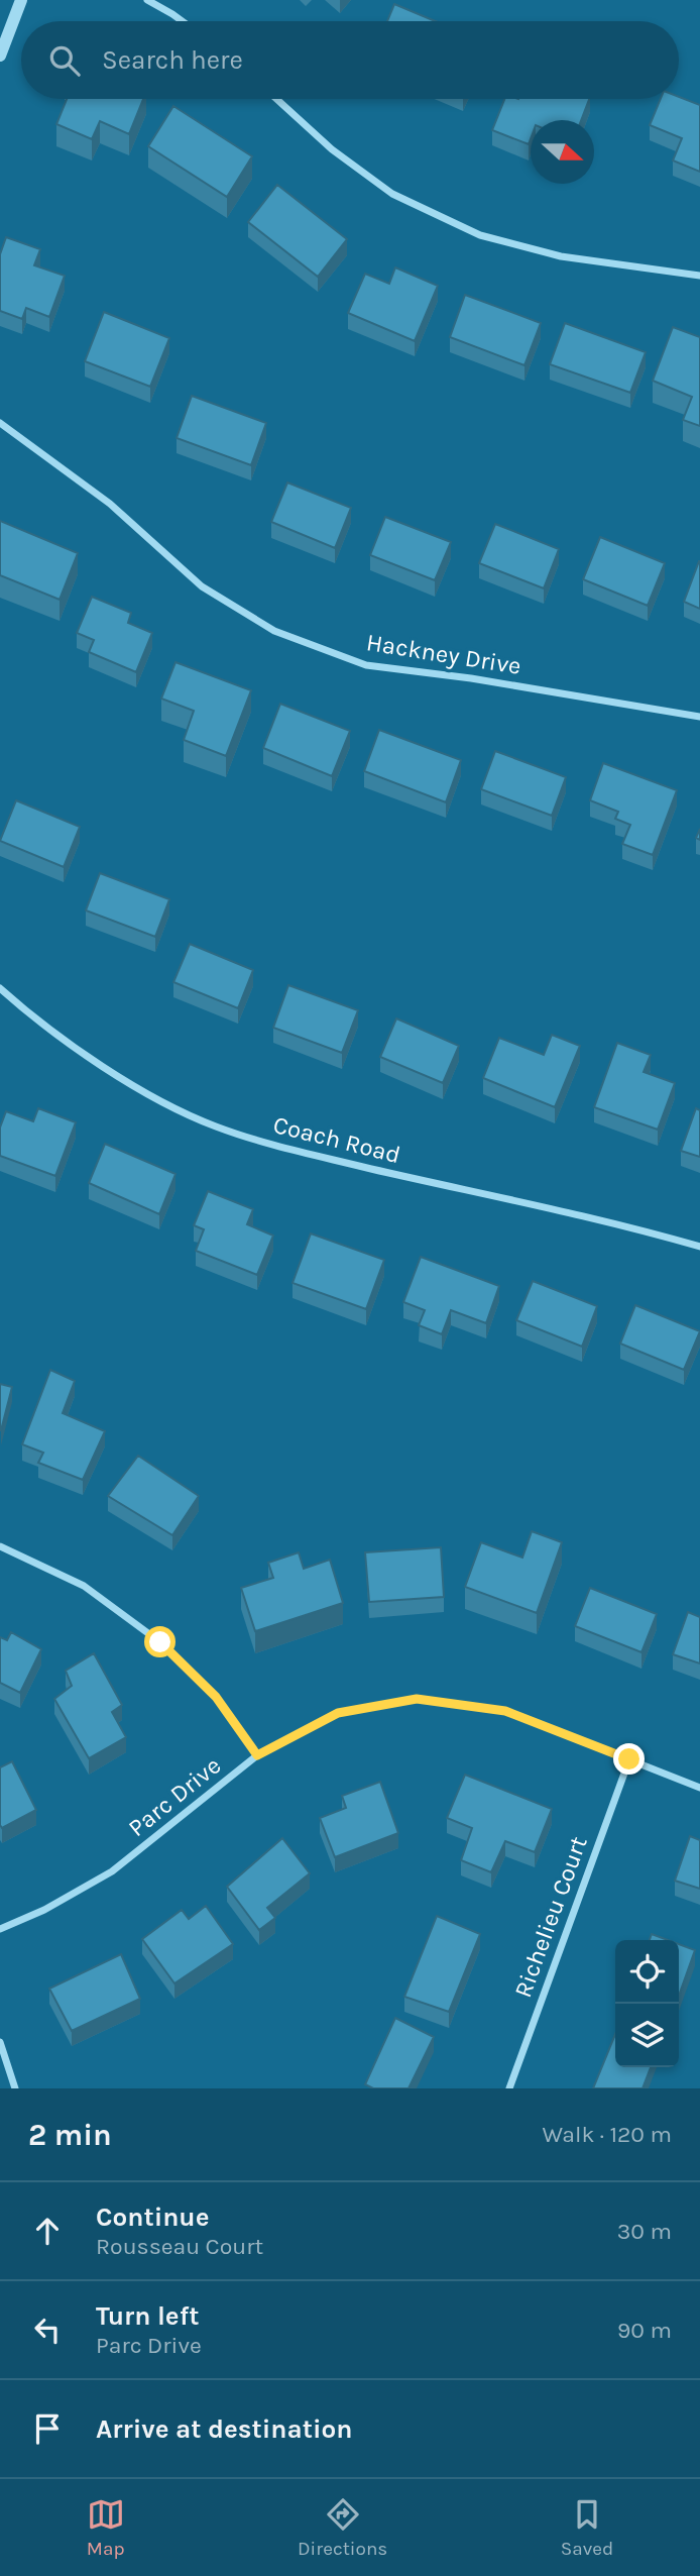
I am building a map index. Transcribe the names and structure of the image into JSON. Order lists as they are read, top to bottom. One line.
{"streets":{"street":["Hackney Drive","Coach Road","Parc Drive","Richelieu Court"]},"crossings":[["Parc Drive","Richelieu Court"]],"north":"right","page":{"search":"Search here","heading":["2 min","Walk · 120 m"],"list":[["Continue","Rousseau Court","30 m"],["Turn left","Parc Drive","90 m"],"Arrive at destination"],"nav":["Map","Directions","Saved"]}}
